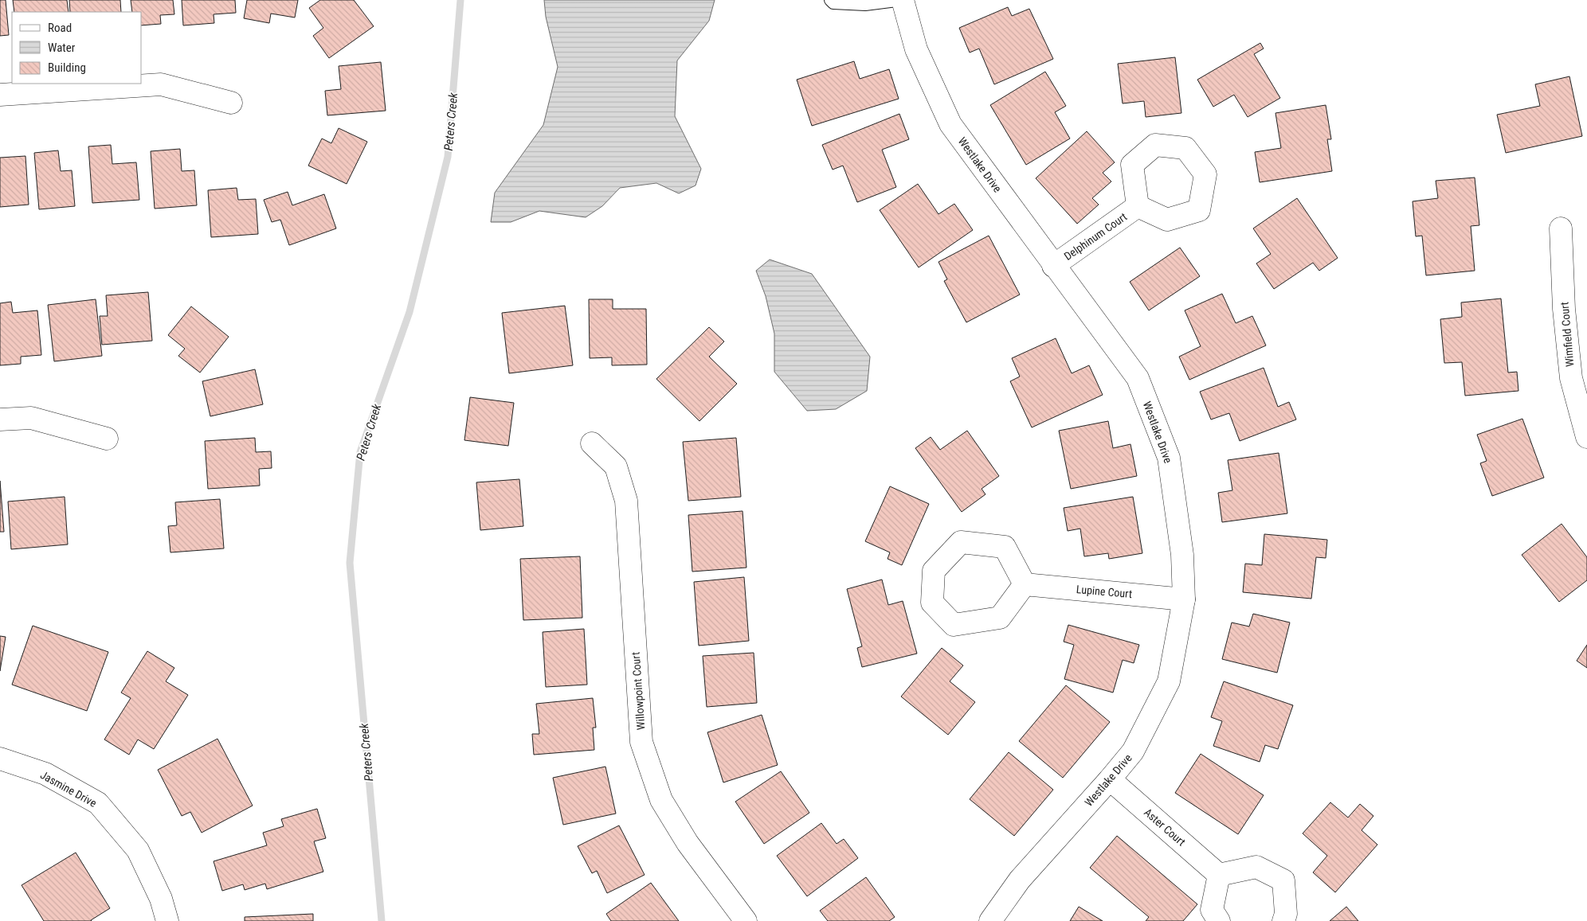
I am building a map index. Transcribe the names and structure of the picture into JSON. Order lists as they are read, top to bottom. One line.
{"streets":{"street":["Westlake Drive","Delphinum Court","Wimfield Court","Lupine Court","Willowpoint Court","Jasmine Drive","Aster Court"]},"crossings":[["Westlake Drive","Delphinum Court"],["Westlake Drive","Lupine Court"],["Westlake Drive","Aster Court"]],"water":["Peters Creek"],"legend":["Road","Water","Building"]}
